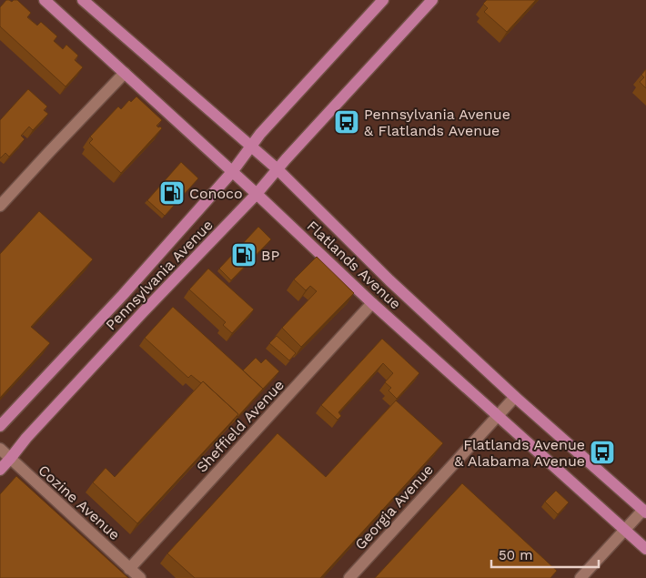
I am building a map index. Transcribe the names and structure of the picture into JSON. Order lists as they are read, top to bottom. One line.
{"streets":{"main road":["Flatlands Avenue","Pennsylvania Avenue"],"street":["Sheffield Avenue","Cozine Avenue","Georgia Avenue"]},"crossings":[["Flatlands Avenue","Pennsylvania Avenue"],["Flatlands Avenue","Sheffield Avenue"],["Flatlands Avenue","Georgia Avenue"],["Pennsylvania Avenue","Cozine Avenue"],["Sheffield Avenue","Cozine Avenue"]],"places":{"bus stop":["Pennsylvania Avenue & Flatlands Avenue","Flatlands Avenue & Alabama Avenue"],"fuel station":["Conoco","BP"]},"scale_bar":"50 m"}
